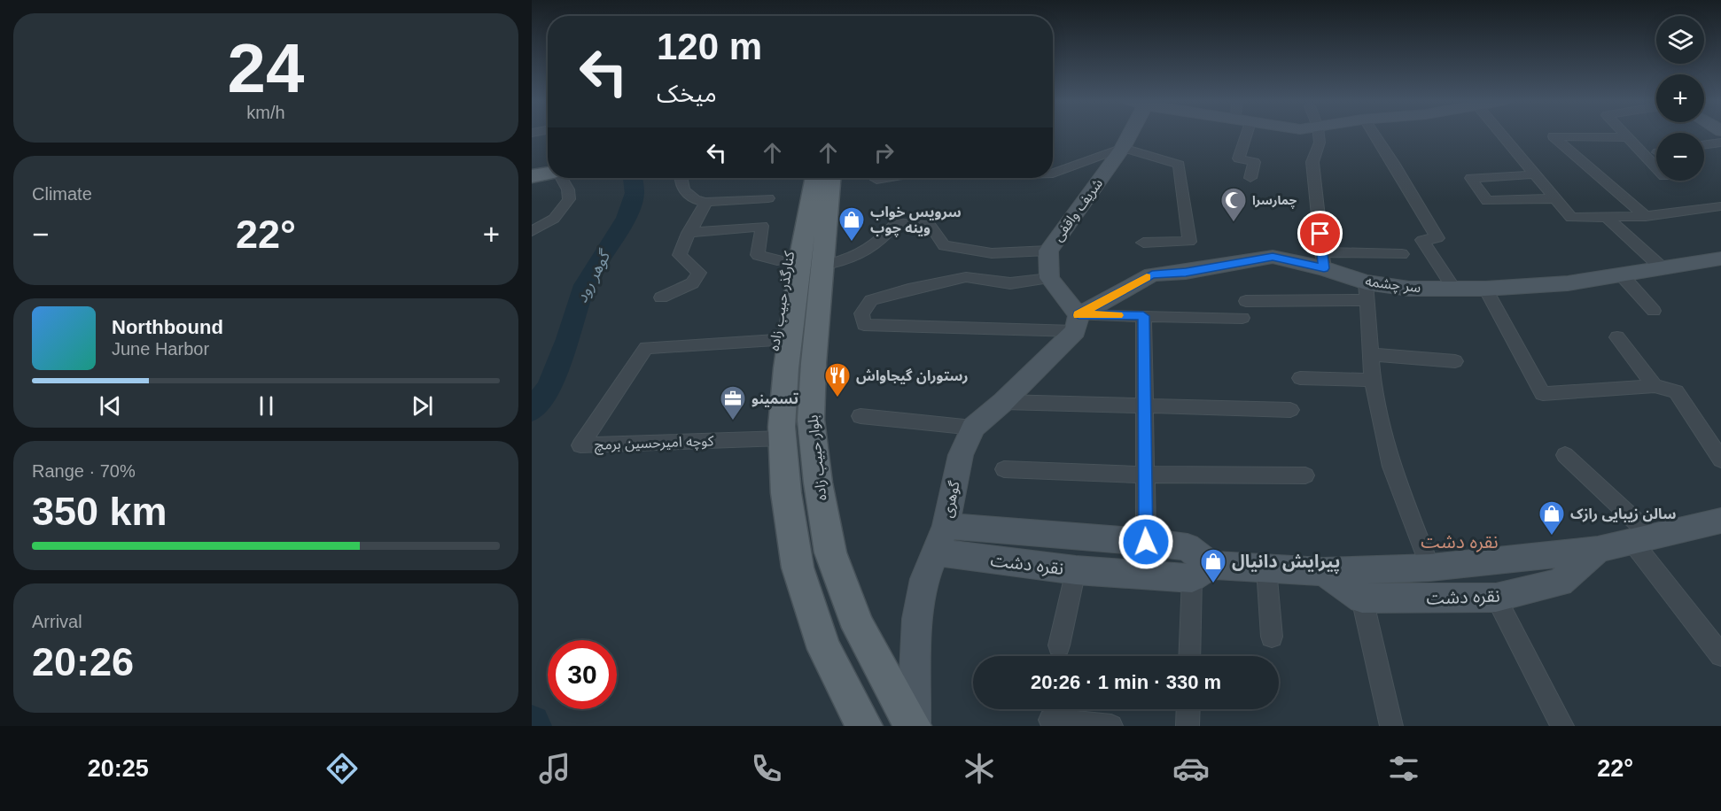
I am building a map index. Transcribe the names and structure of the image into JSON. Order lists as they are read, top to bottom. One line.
{"streets":{"main road":["کنارگذر حبیب زاده","بلوار حبیب زاده"],"street":["شریف واقفی","سر چشمه","کوچه امیرحسین برمچ","گوهری","نقره دشت"]},"crossings":[["سر چشمه","گوهری"],["کنارگذر حبیب زاده","کوچه امیرحسین برمچ"],["کنارگذر حبیب زاده","بلوار حبیب زاده"],["کوچه امیرحسین برمچ","بلوار حبیب زاده"],["بلوار حبیب زاده","گوهری"],["گوهری","نقره دشت"]],"districts":["نقره دشت"],"water":["گوهر رود"],"places":{"mosque":["چمارسرا"],"shop":["سرویس خواب وینه چوب","سالن زیبایی رازک","پیرایش دانیال"],"restaurant":["رستوران گیجاواش"],"office":["تسمینو"]},"page":{"tile":[["24","km/h"],"Climate",["Range · 70%","350 km"],["Arrival","20:26"]],"map_buttons":["+","−"],"turn":["120 m","میخک"],"heat":["−","22°","+"],"song":["Northbound","June Harbor"],"limit":"30","trip":"20:26 · 1 min · 330 m","tabs":["20:25","22°"]}}
